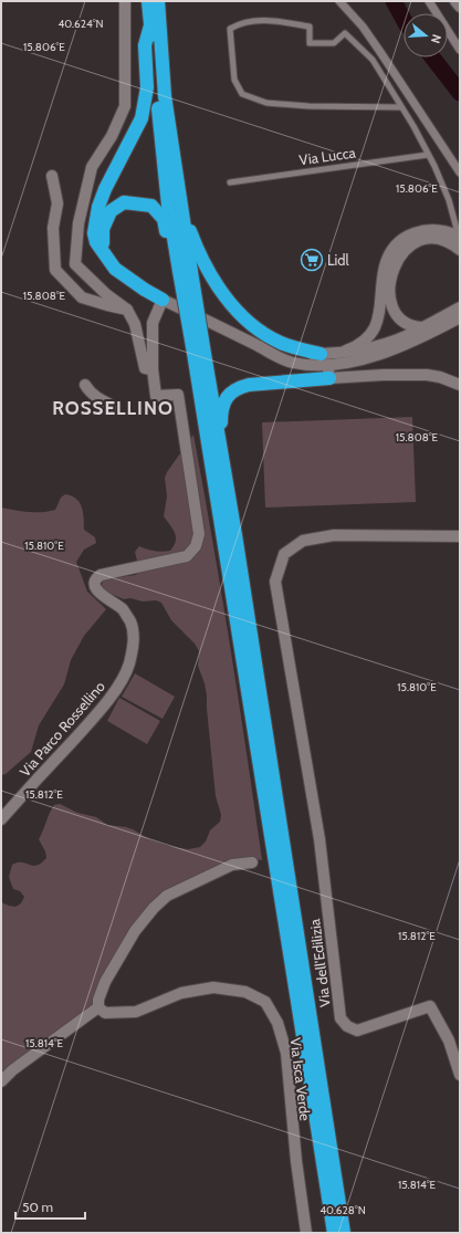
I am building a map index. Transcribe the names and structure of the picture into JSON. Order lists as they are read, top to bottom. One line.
{"streets":{"street":["Via Parco Rossellino","Via dell'Edilizia","Via Isca Verde"],"lane":["Via Lucca"]},"districts":["ROSSELLINO"],"places":{"supermarket":["Lidl"]},"scale_bar":"50 m","north":"right","coordinates":["40.624°N","15.806°E","15.808°E","15.810°E","15.812°E","15.814°E","40.628°N"]}
